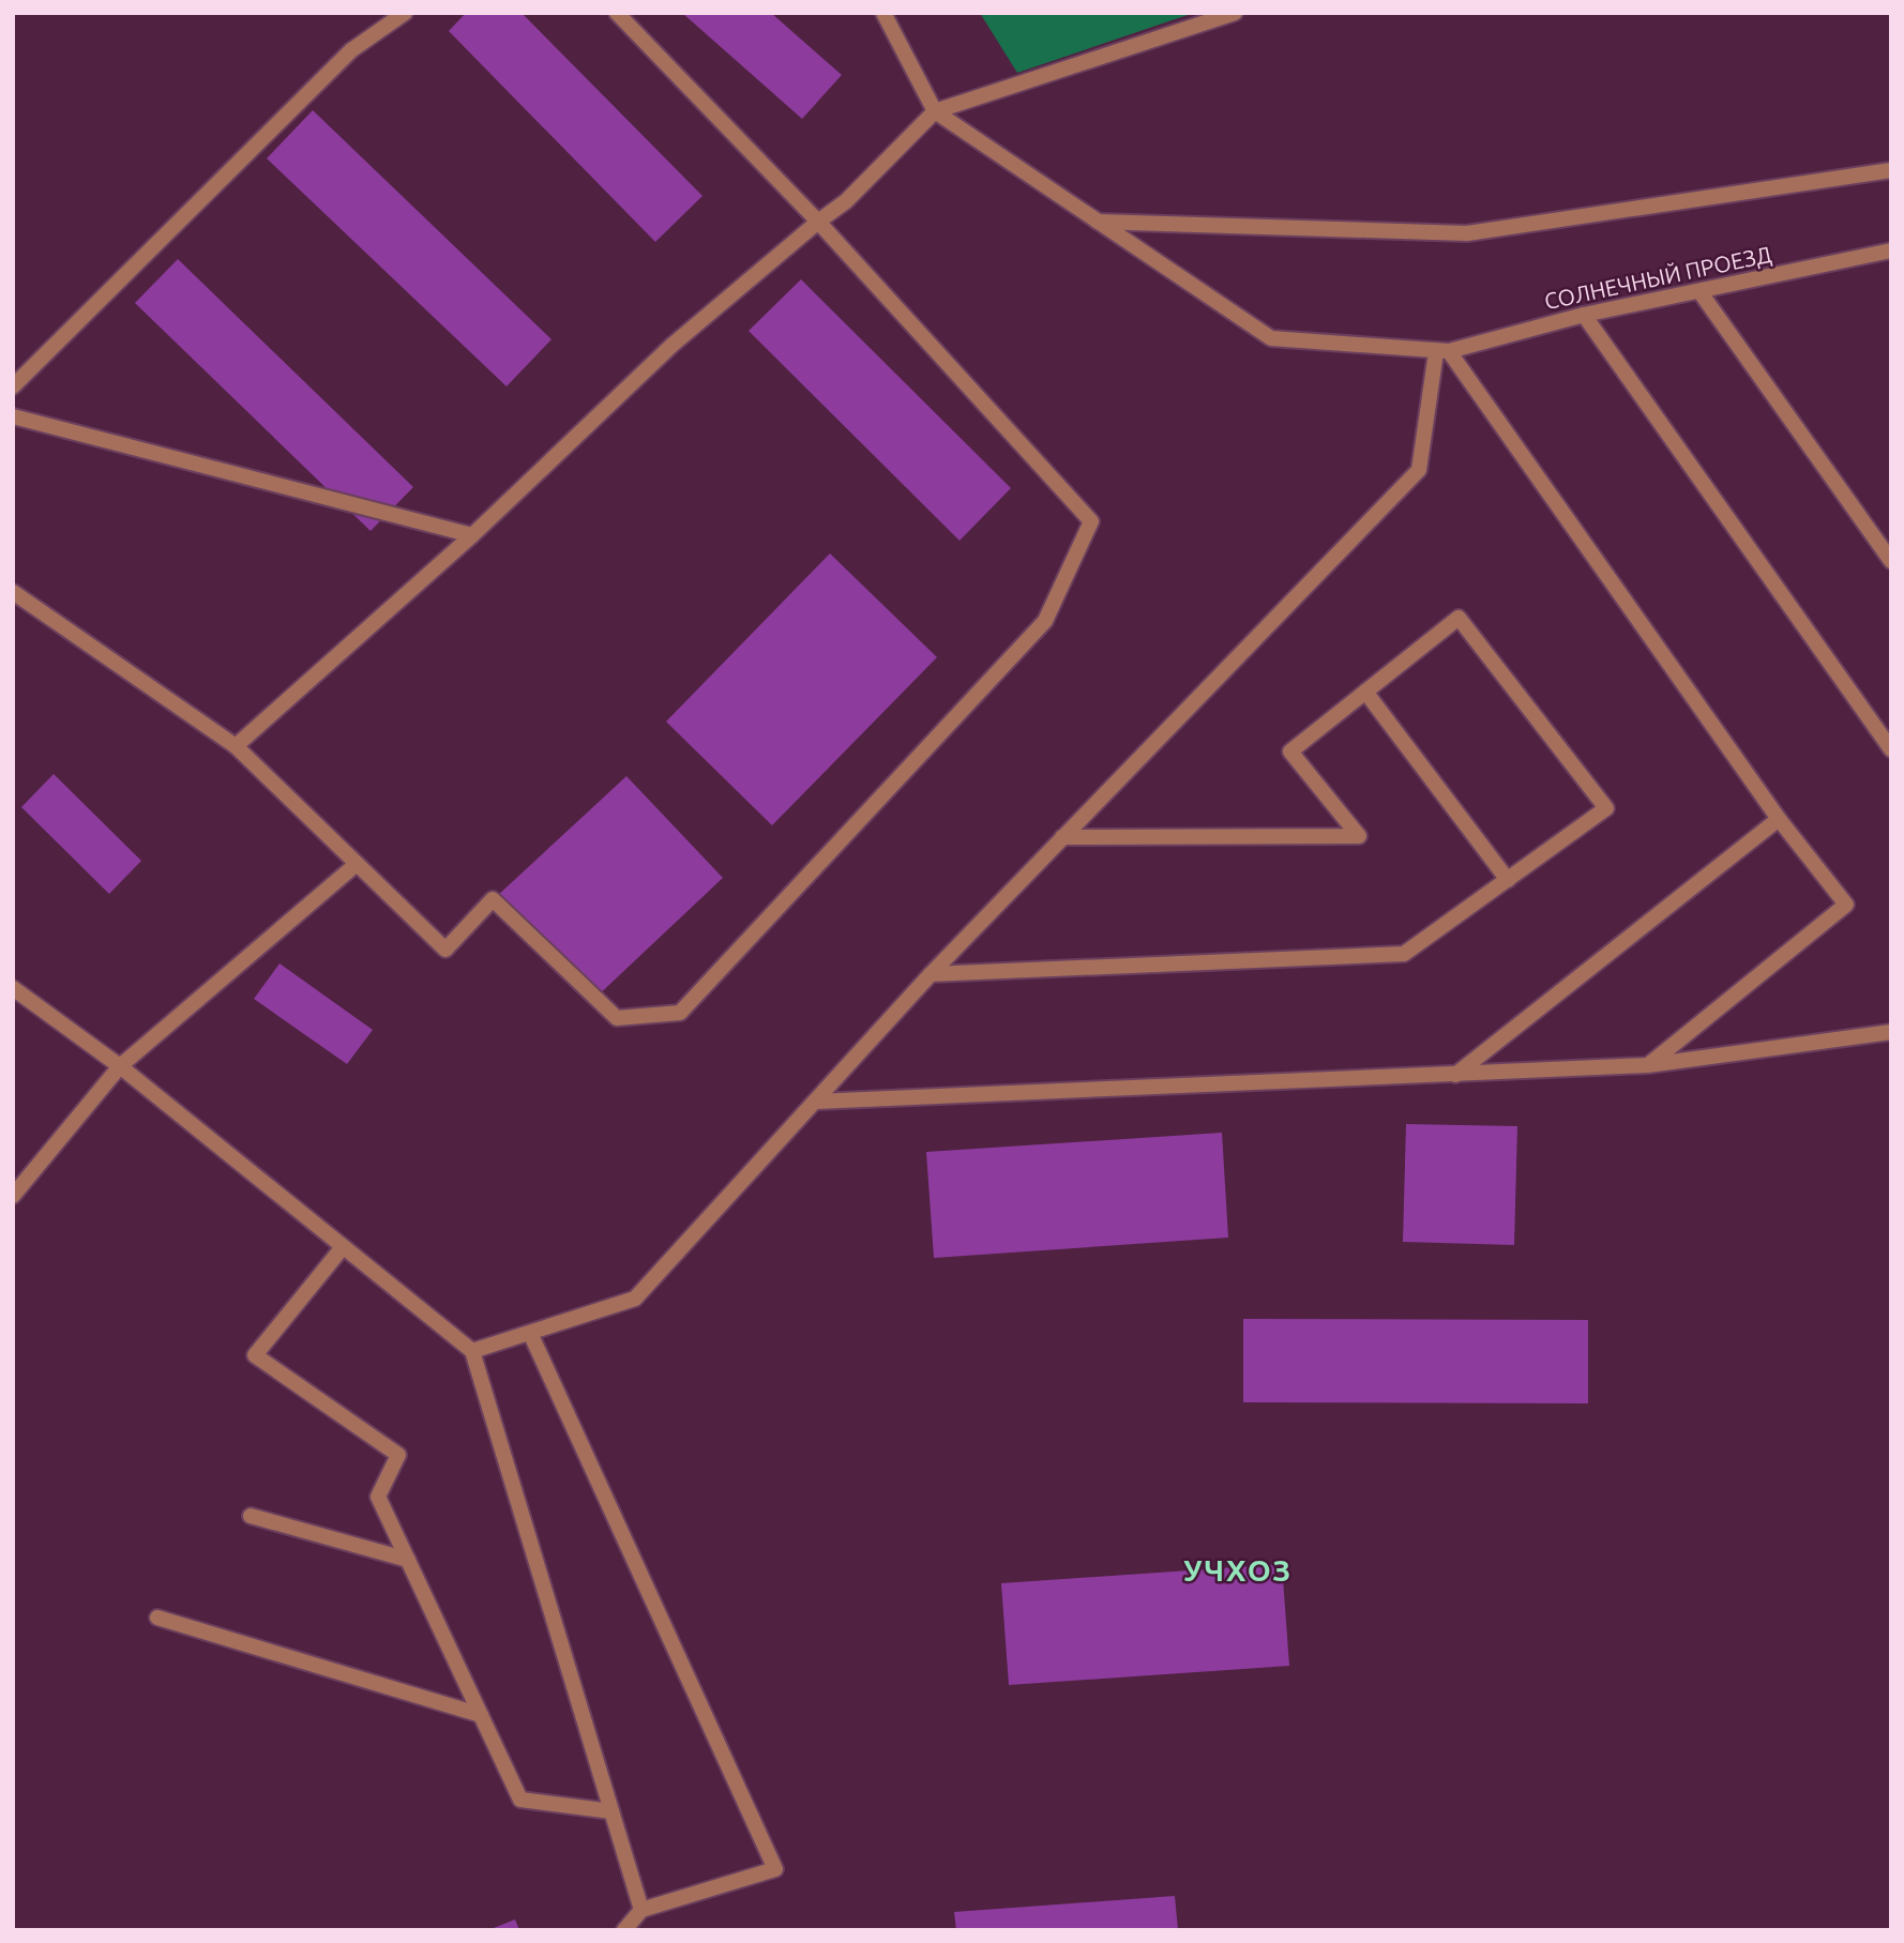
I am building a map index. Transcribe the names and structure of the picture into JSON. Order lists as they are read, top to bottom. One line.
{"streets":{"street":["СОЛНЕЧНЫЙ ПРОЕЗД"]},"districts":["УЧХОЗ"]}
